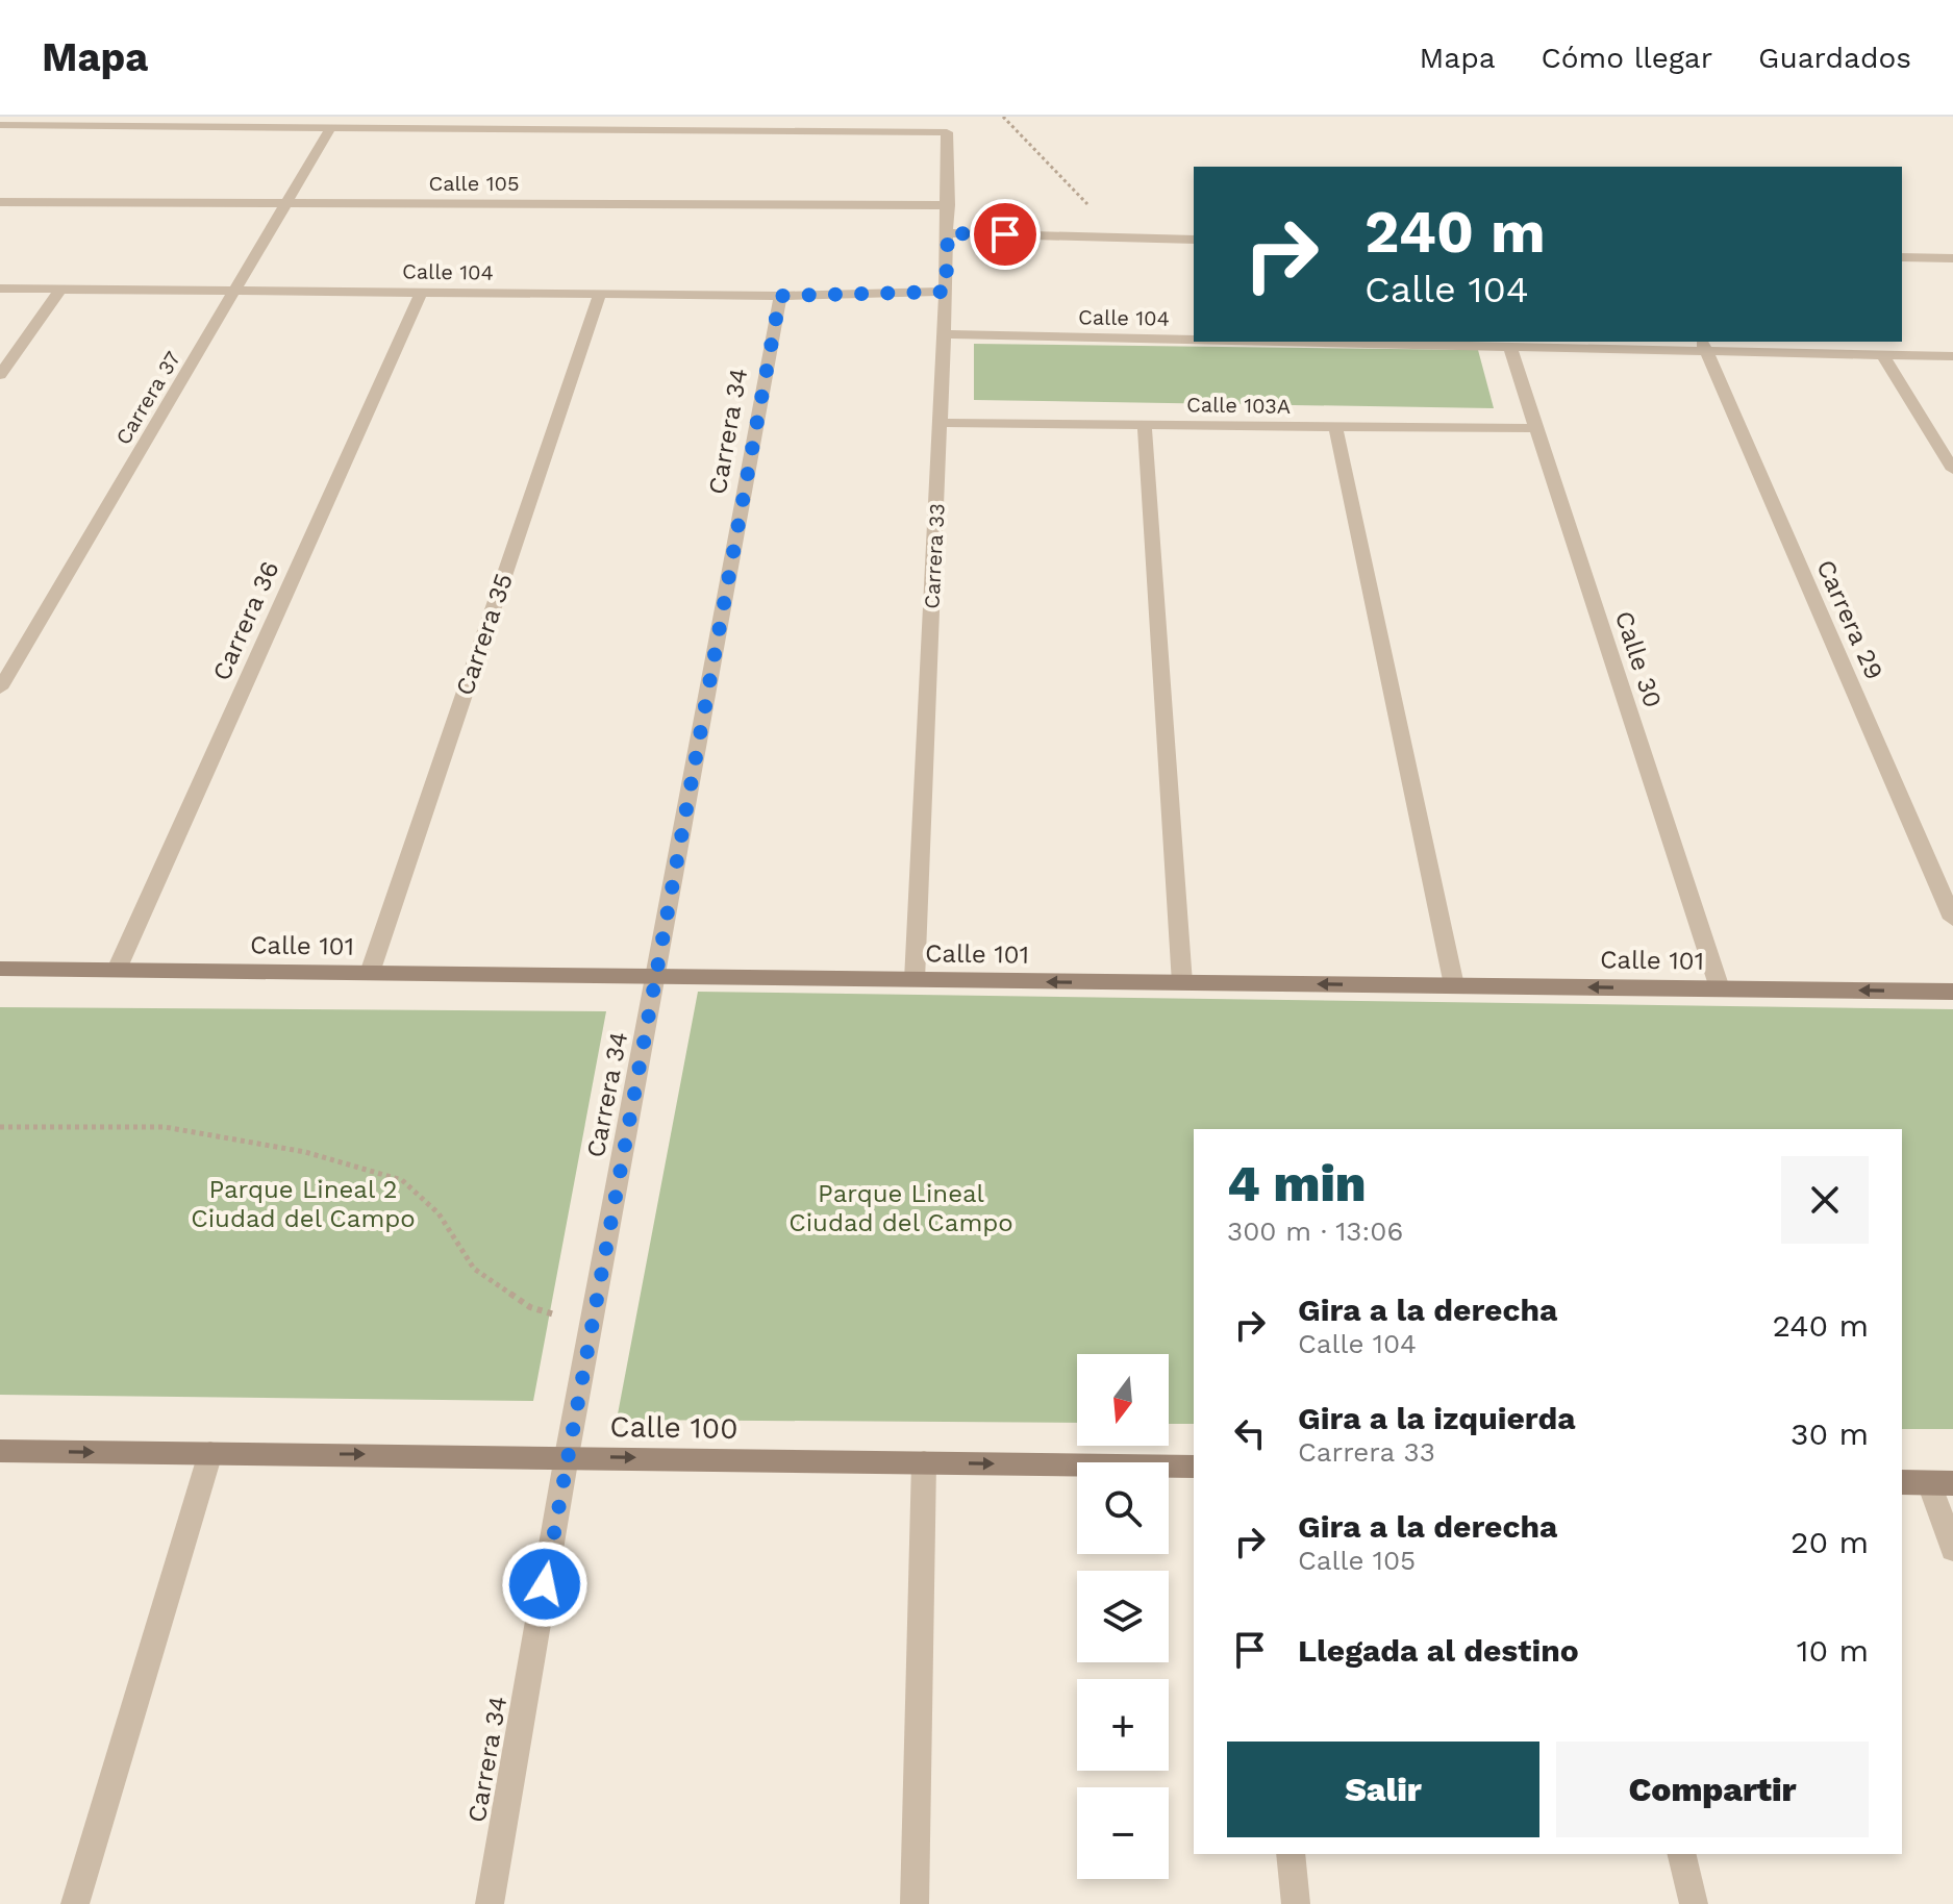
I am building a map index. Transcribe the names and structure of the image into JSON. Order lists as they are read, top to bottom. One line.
{"streets":{"street":["Calle 105","Calle 104","Carrera 37","Calle 103A","Carrera 34","Carrera 33","Carrera 29","Carrera 36","Carrera 35","Calle 30","Calle 101","Calle 100"]},"crossings":[["Calle 105","Carrera 37"],["Calle 105","Carrera 33"],["Calle 104","Carrera 37"],["Calle 104","Carrera 34"],["Calle 104","Carrera 33"],["Calle 104","Carrera 29"],["Calle 104","Carrera 36"],["Calle 104","Carrera 35"],["Calle 104","Calle 30"],["Carrera 37","Carrera 33"],["Calle 103A","Carrera 33"],["Calle 103A","Calle 30"],["Carrera 34","Calle 101"],["Carrera 34","Calle 100"],["Carrera 33","Calle 101"],["Carrera 36","Calle 101"],["Carrera 35","Calle 101"],["Calle 30","Calle 101"]],"one_way":["Calle 101","Calle 100"],"parks":["Parque Lineal 2 Ciudad del Campo","Parque Lineal Ciudad del Campo"],"north":"bottom","page":{"header":"Mapa","nav":["Mapa","Cómo llegar","Guardados"],"turn":["240 m","Calle 104"],"heading":["4 min","300 m · 13:06"],"list":[{"name":"Gira a la derecha","note":"Calle 104","value":"240 m"},{"name":"Gira a la izquierda","note":"Carrera 33","value":"30 m"},{"name":"Gira a la derecha","note":"Calle 105","value":"20 m"},{"name":"Llegada al destino","value":"10 m"}],"map_buttons":["+","−"],"buttons":["Salir","Compartir"]}}
